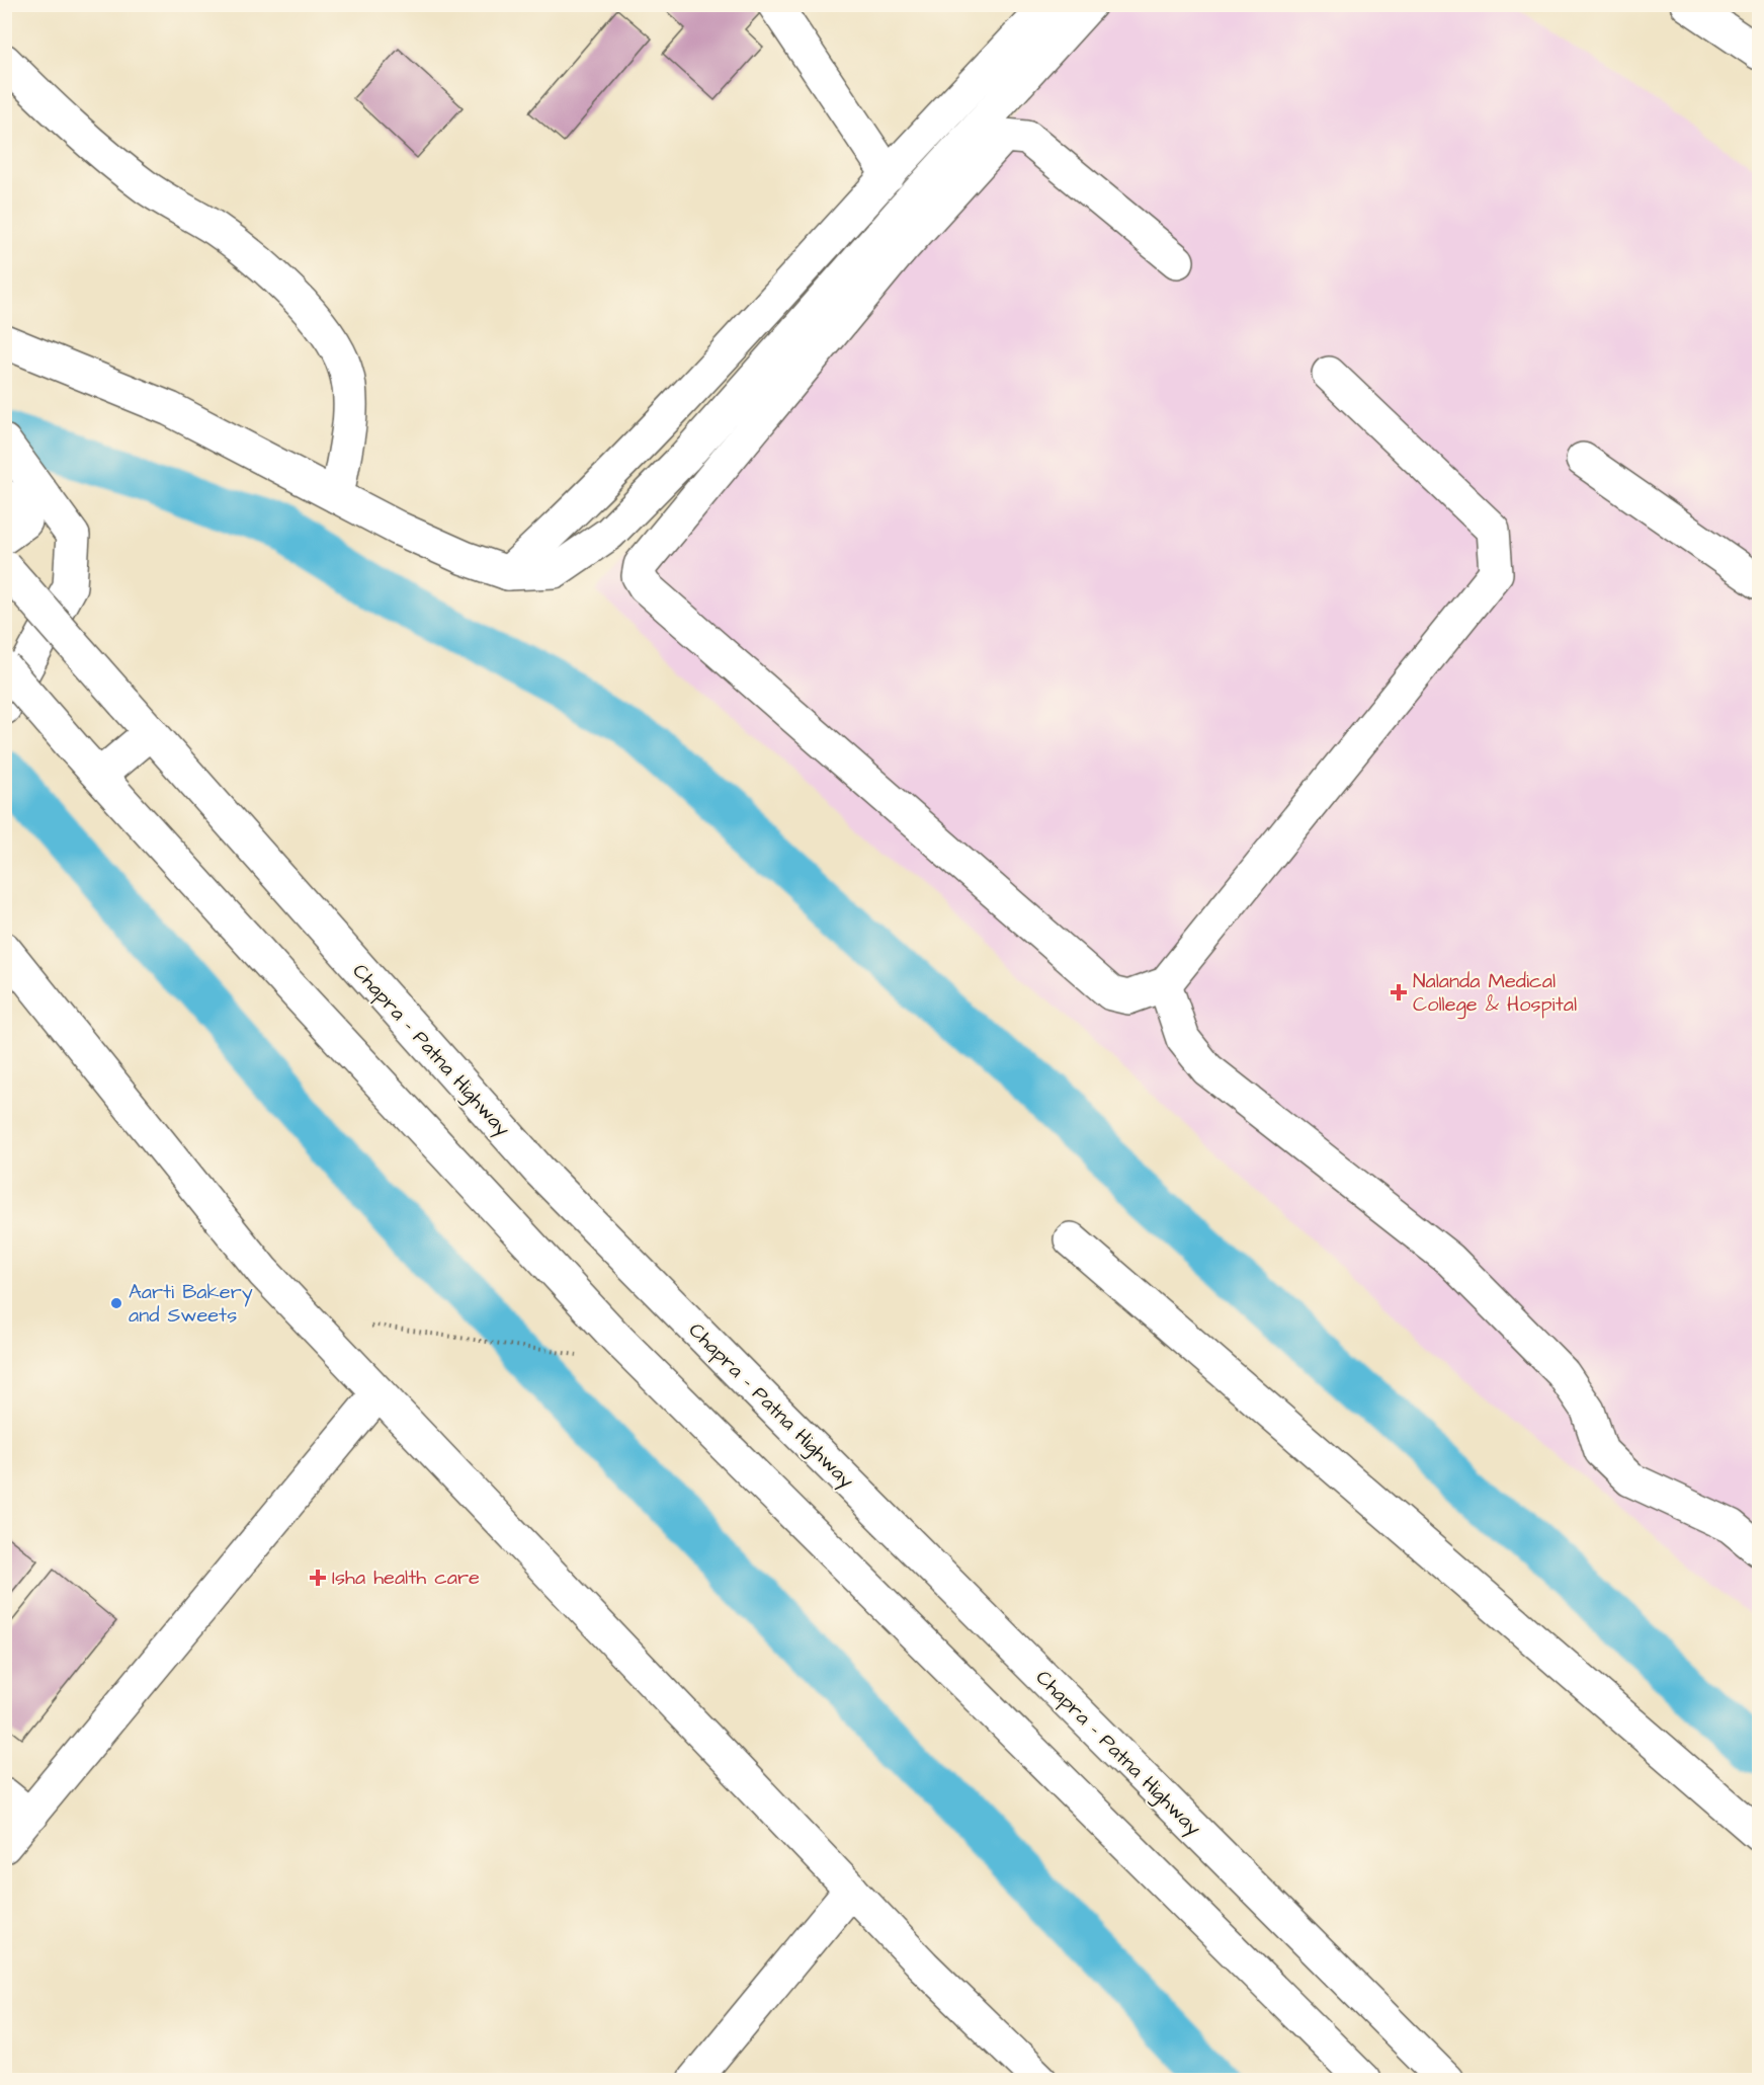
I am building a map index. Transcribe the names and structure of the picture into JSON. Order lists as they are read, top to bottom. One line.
{"streets":{"main road":["Chapra - Patna Highway"]},"places":{"health":["Nalanda Medical College & Hospital","Isha health care"],"other":["Aarti Bakery and Sweets"]}}
